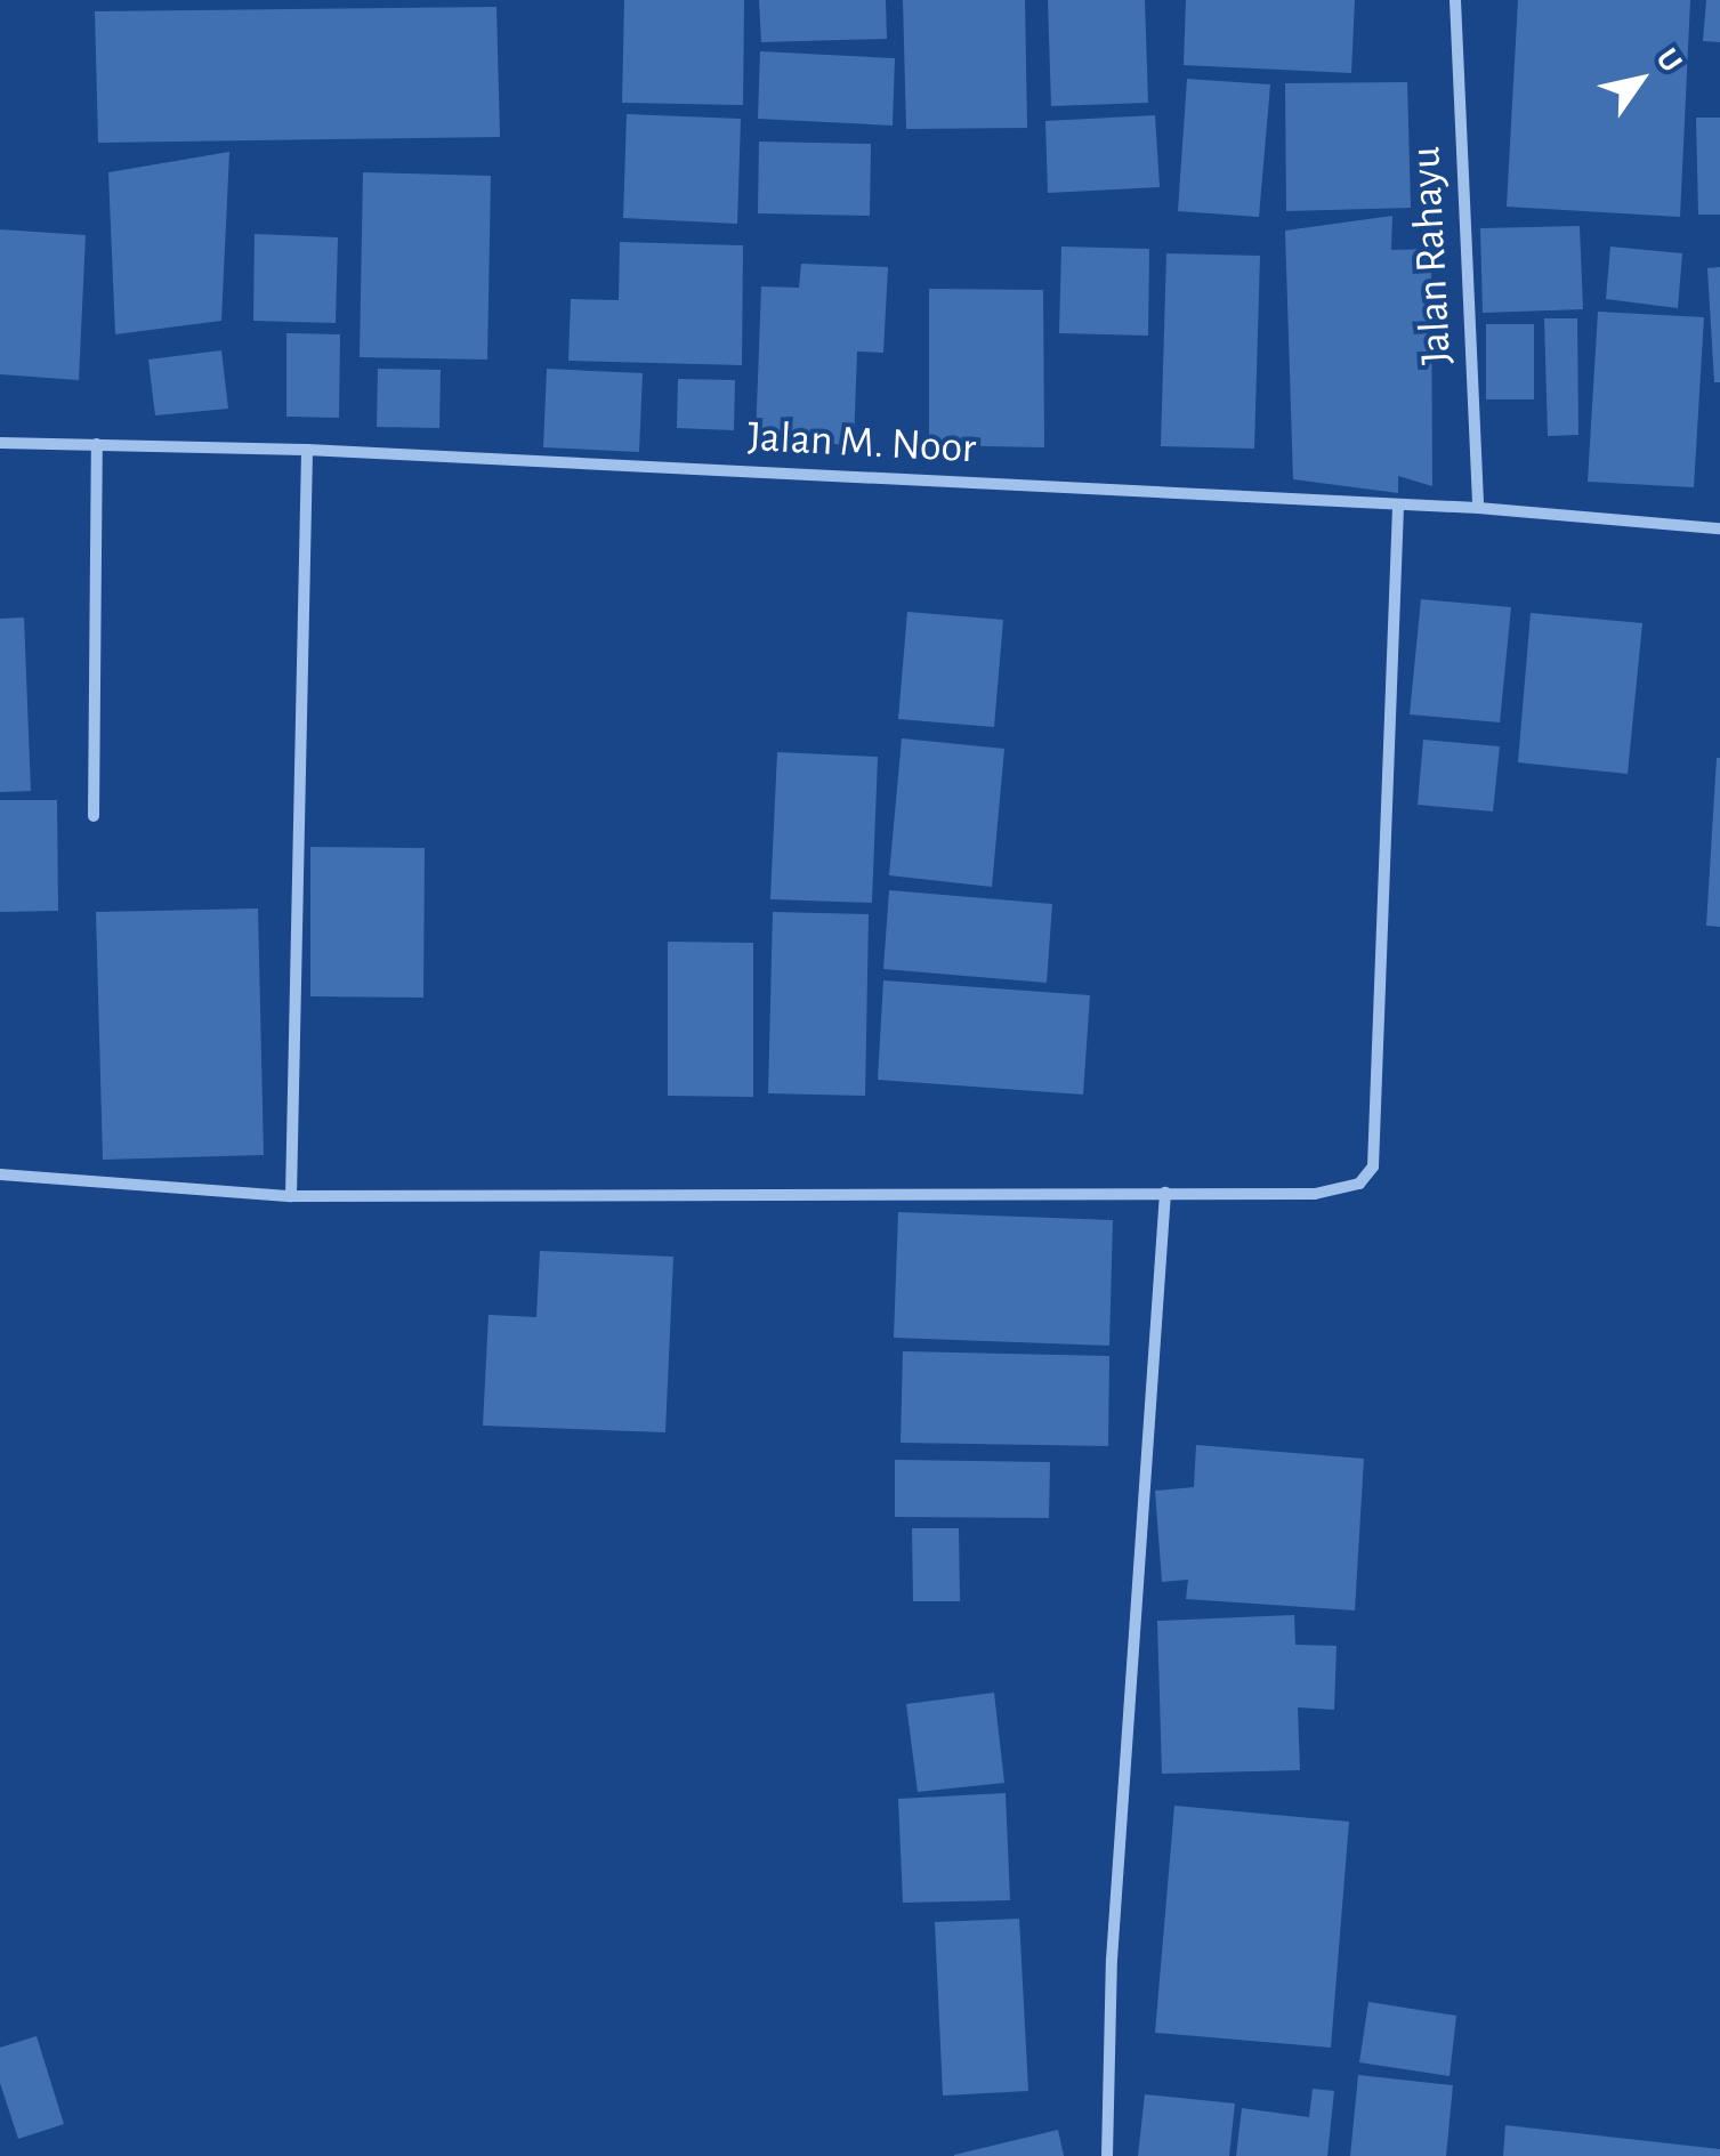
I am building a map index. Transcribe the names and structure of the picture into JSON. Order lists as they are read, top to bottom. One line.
{"streets":{"street":["Jalan Rahayu","Jalan M. Noor"]},"crossings":[["Jalan Rahayu","Jalan M. Noor"]],"north":"top right"}
